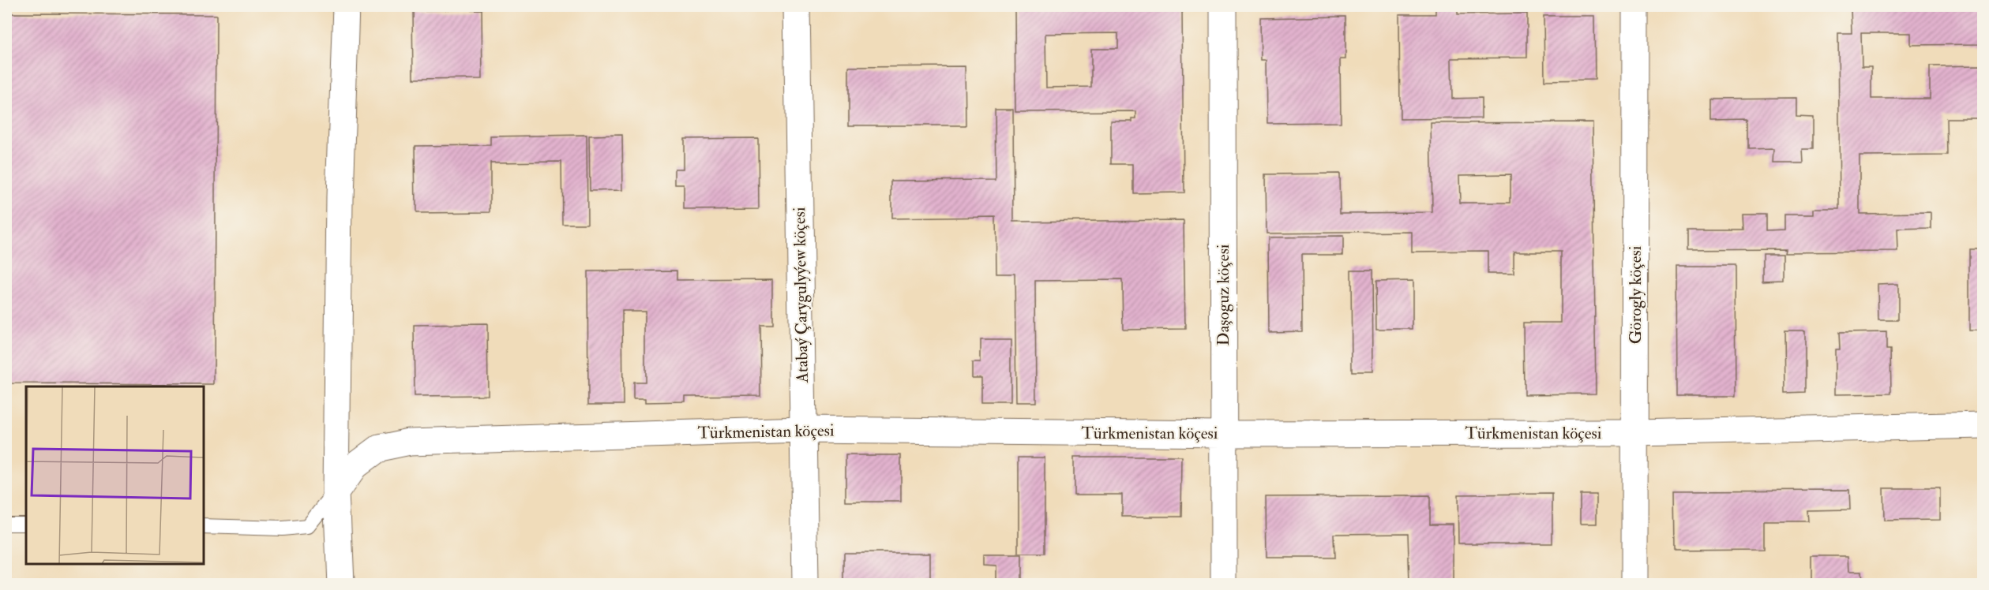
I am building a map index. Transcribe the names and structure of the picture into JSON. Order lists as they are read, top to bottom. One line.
{"streets":{"street":["Atabaý Çarygulyýew köçesi","Daşoguz köçesi","Görogly köçesi","Türkmenistan köçesi"]},"crossings":[["Atabaý Çarygulyýew köçesi","Türkmenistan köçesi"],["Daşoguz köçesi","Türkmenistan köçesi"],["Görogly köçesi","Türkmenistan köçesi"]]}
